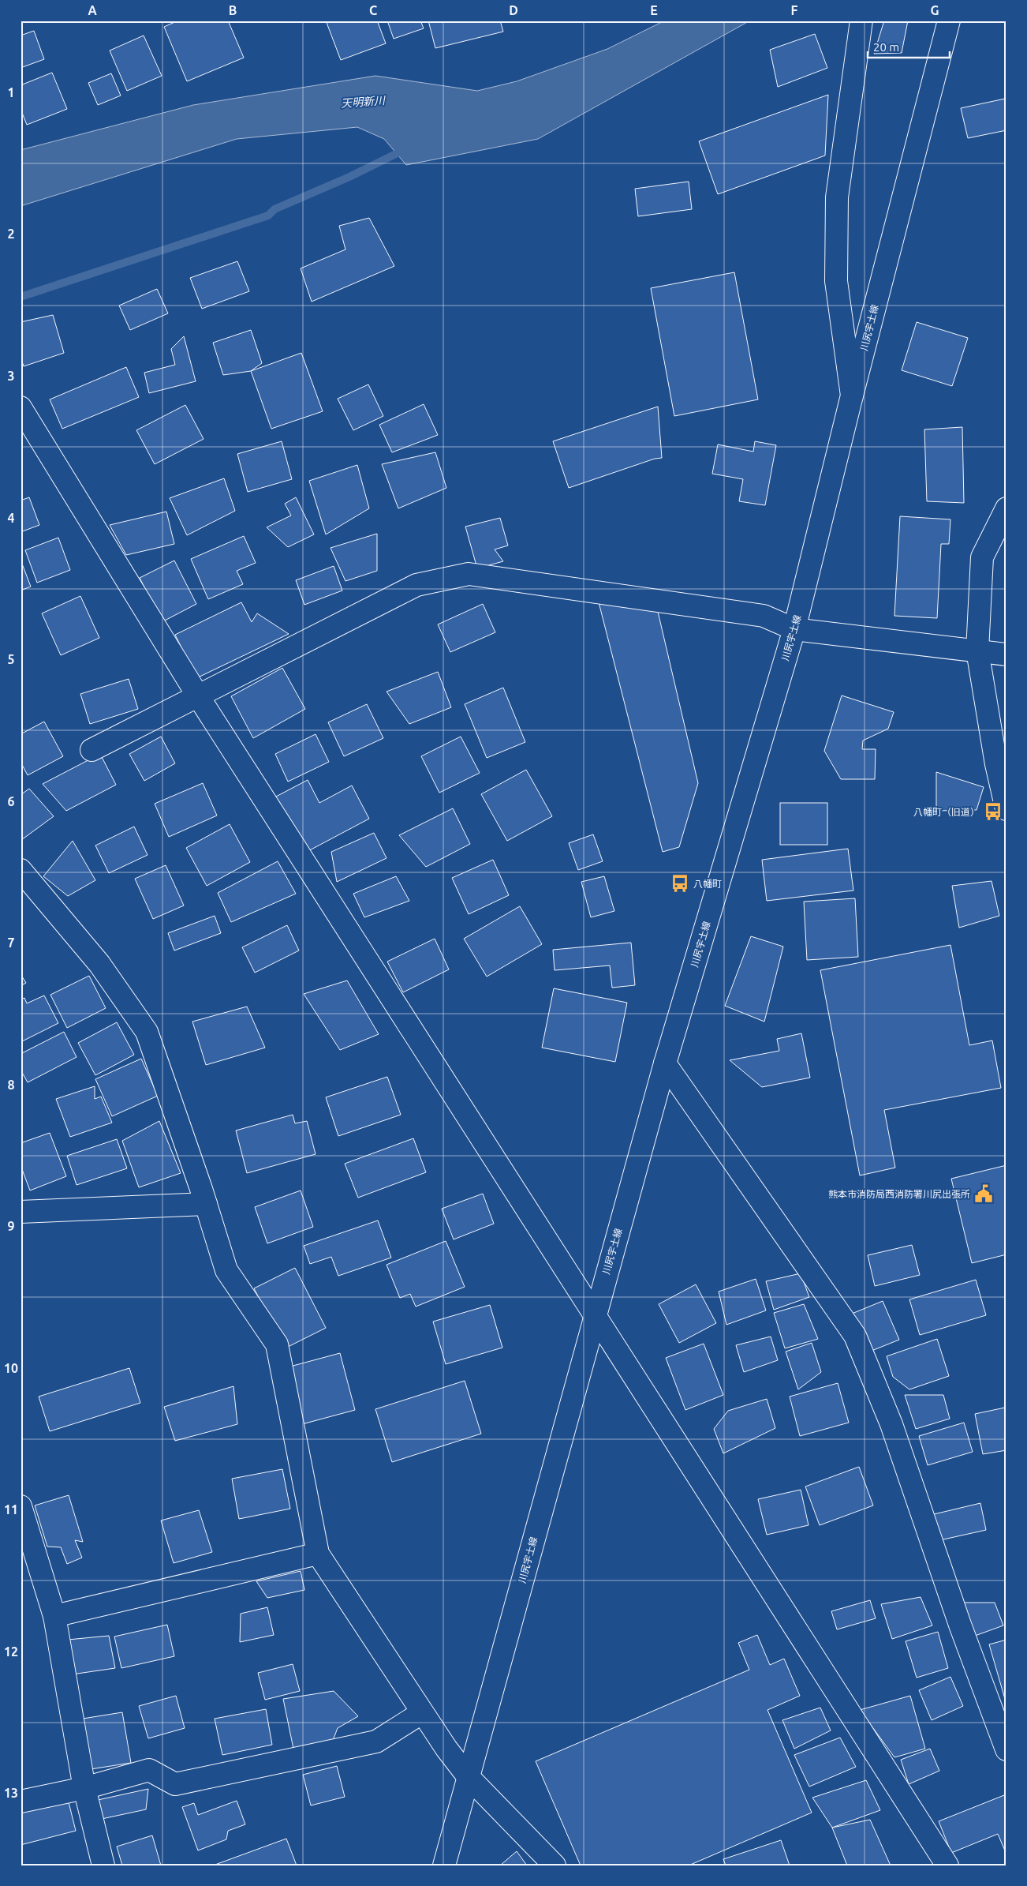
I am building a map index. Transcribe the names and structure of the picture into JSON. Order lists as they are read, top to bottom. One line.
{"streets":{"street":["川尻宇土線"]},"water":["天明新川"],"places":{"bus stop":["八幡町（旧道）","八幡町"],"public building":["熊本市消防局西消防署川尻出張所"]},"scale_bar":"20 m","grid":{"columns":["A","B","C","D","E","F","G"],"rows":["1","2","3","4","5","6","7","8","9","10","11","12","13"]}}
